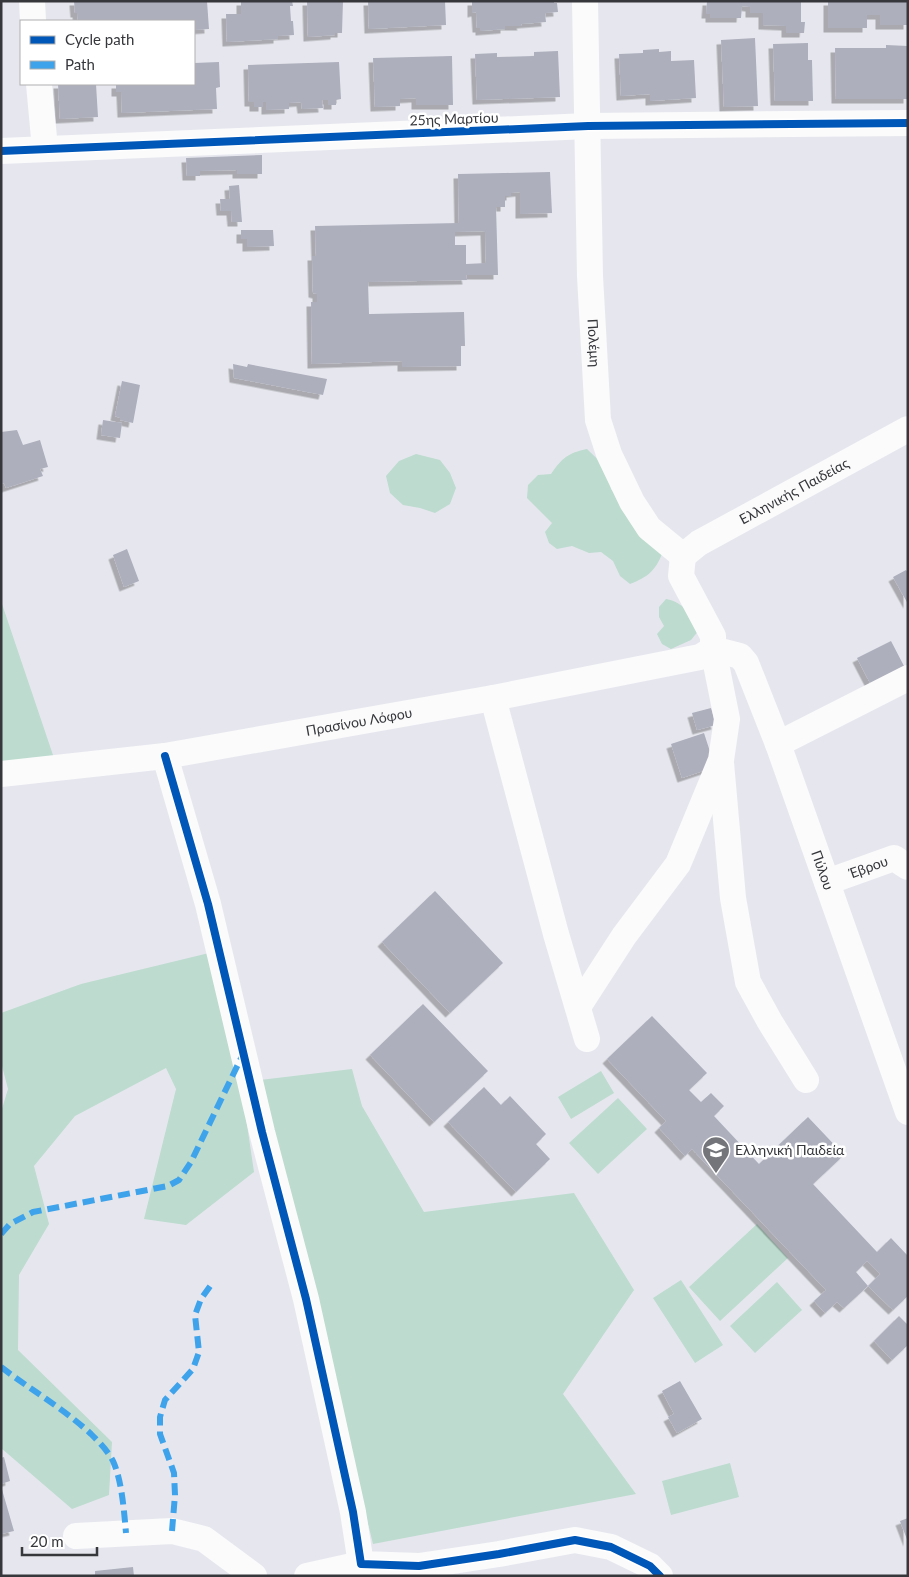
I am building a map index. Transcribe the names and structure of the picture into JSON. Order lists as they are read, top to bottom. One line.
{"streets":{"street":["25ης Μαρτίου","Πολέμη","Ελληνικής Παιδείας","Πρασίνου Λόφου","Έβρου","Πύλου"]},"crossings":[["25ης Μαρτίου","Πολέμη"],["Πολέμη","Ελληνικής Παιδείας"],["Πρασίνου Λόφου","Πύλου"],["Έβρου","Πύλου"]],"places":{"school or university":["Ελληνική Παιδεία"]},"legend":["Cycle path","Path"],"scale_bar":"20 m"}
